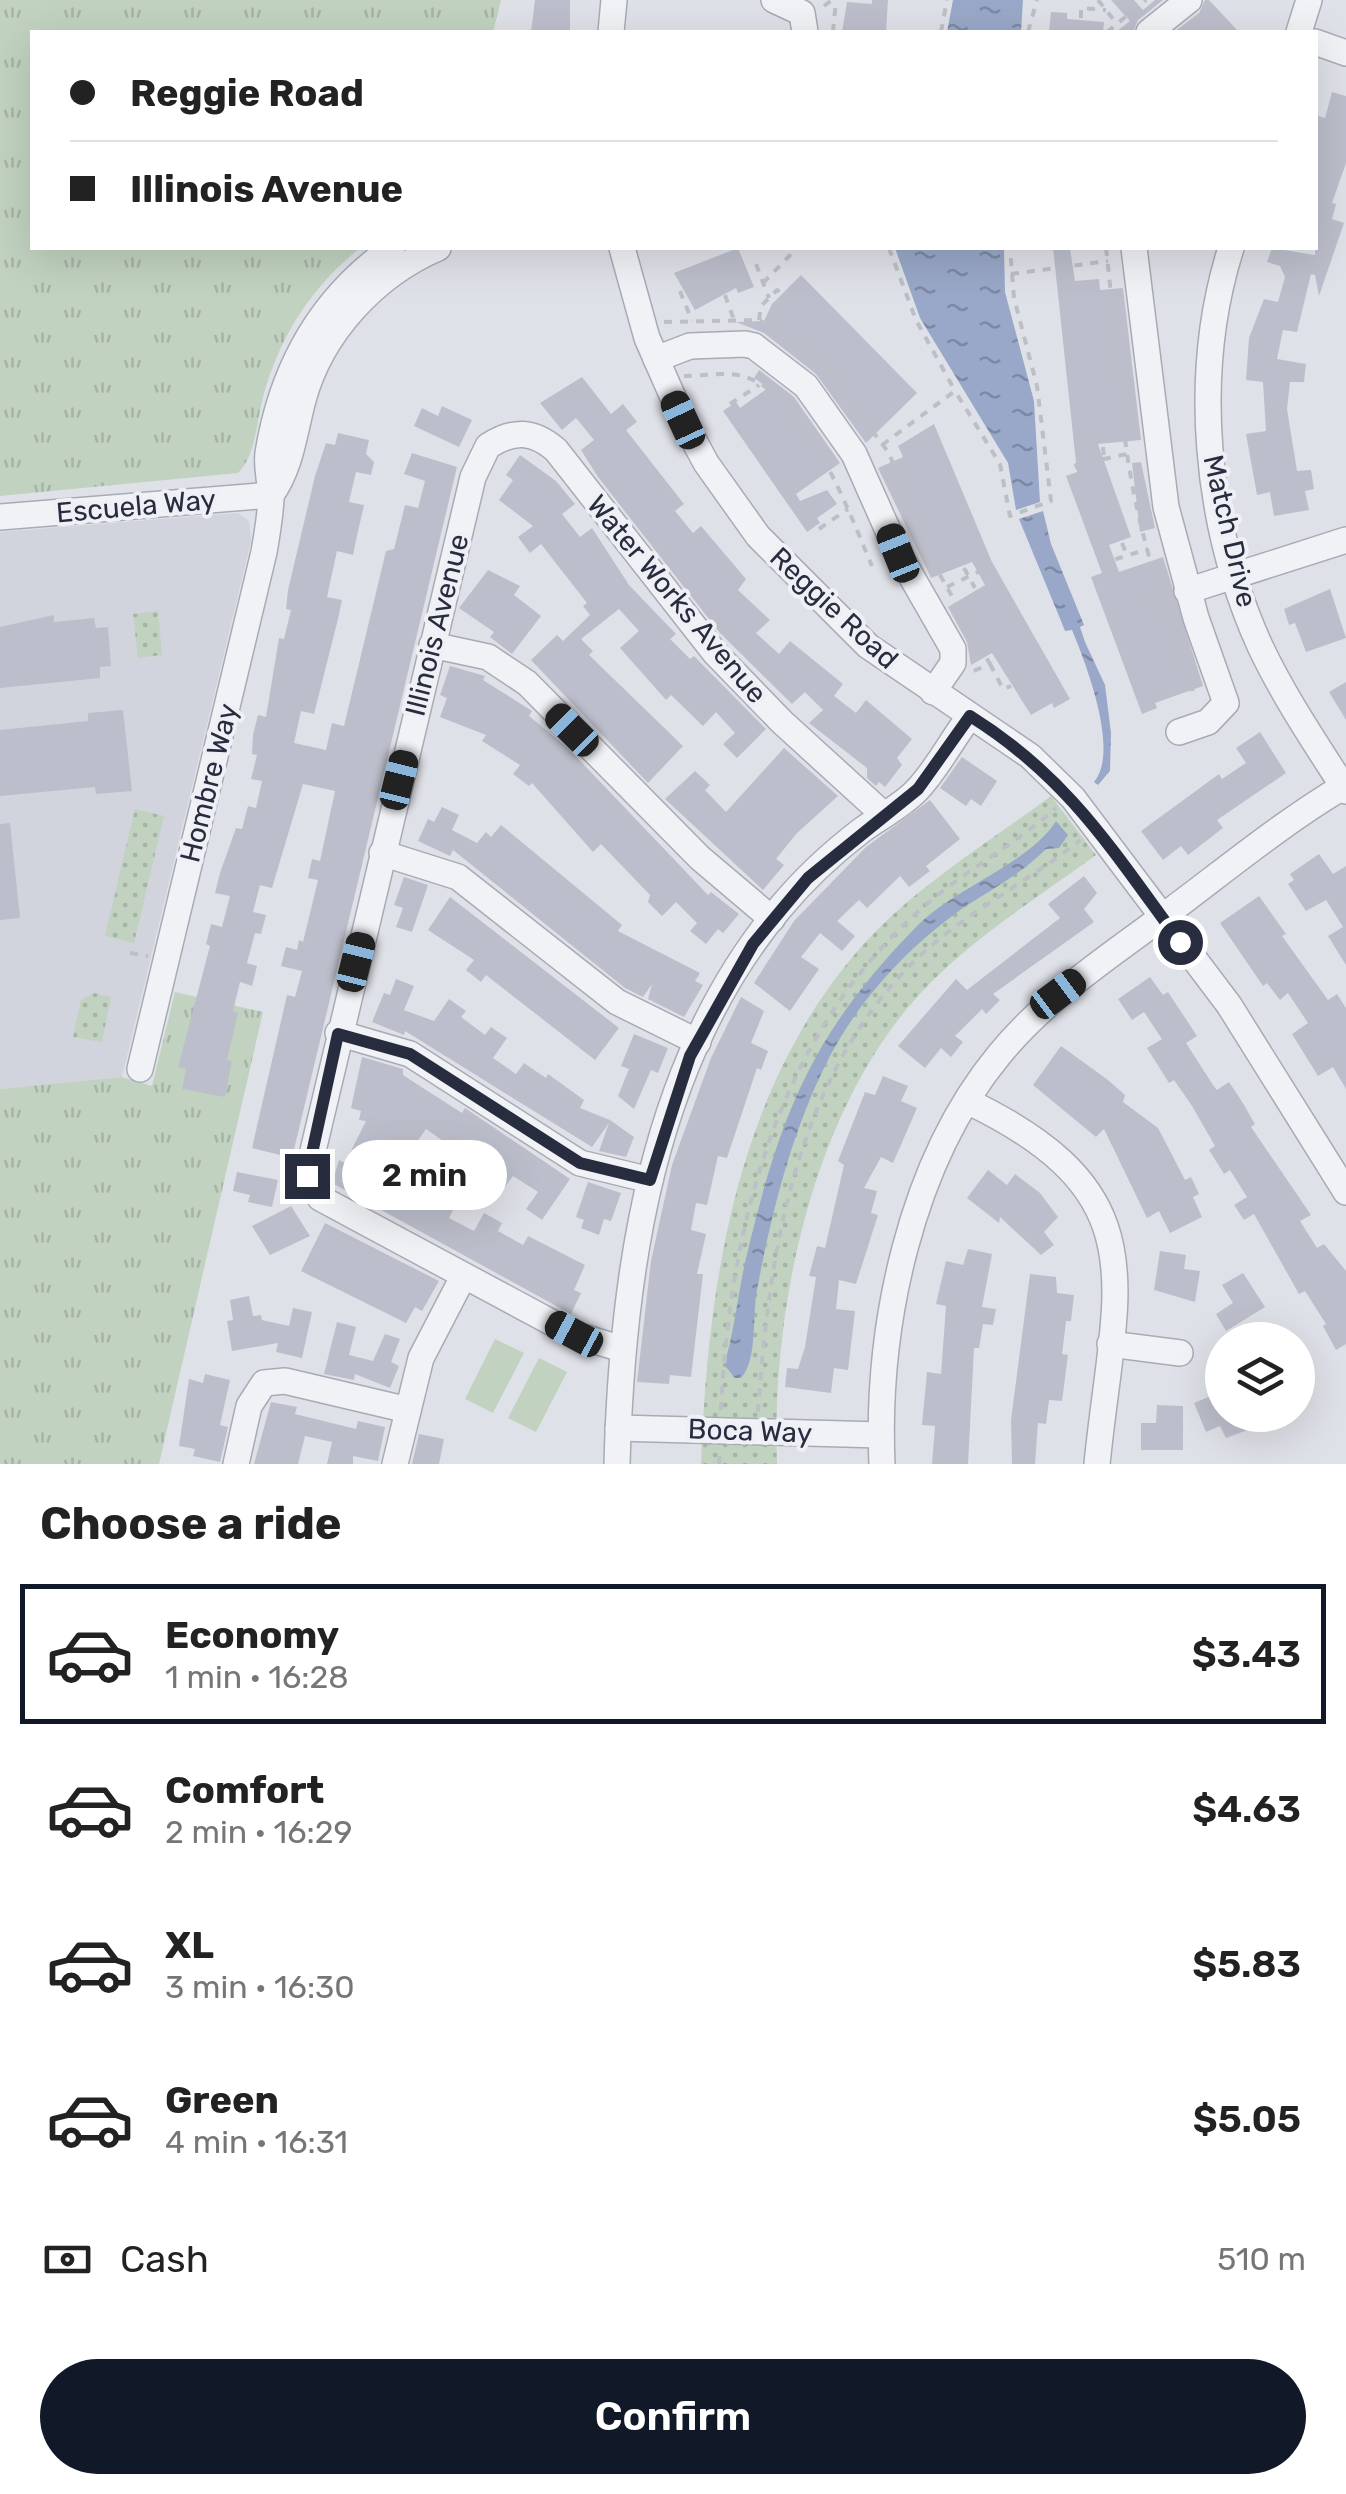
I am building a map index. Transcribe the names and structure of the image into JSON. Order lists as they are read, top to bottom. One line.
{"streets":{"street":["Escuela Way","Match Drive","Water Works Avenue","Reggie Road","Illinois Avenue","Hombre Way","Boca Way"]},"crossings":[["Escuela Way","Hombre Way"],["Water Works Avenue","Illinois Avenue"]],"page":{"banner":["Reggie Road","Illinois Avenue"],"bubble":"2 min","heading":"Choose a ride","list":[{"name":"Economy","note":"1 min · 16:28","value":"$3.43"},{"name":"Comfort","note":"2 min · 16:29","value":"$4.63"},{"name":"XL","note":"3 min · 16:30","value":"$5.83"},{"name":"Green","note":"4 min · 16:31","value":"$5.05"}],"pay":["Cash","510 m"],"buttons":"Confirm"}}
